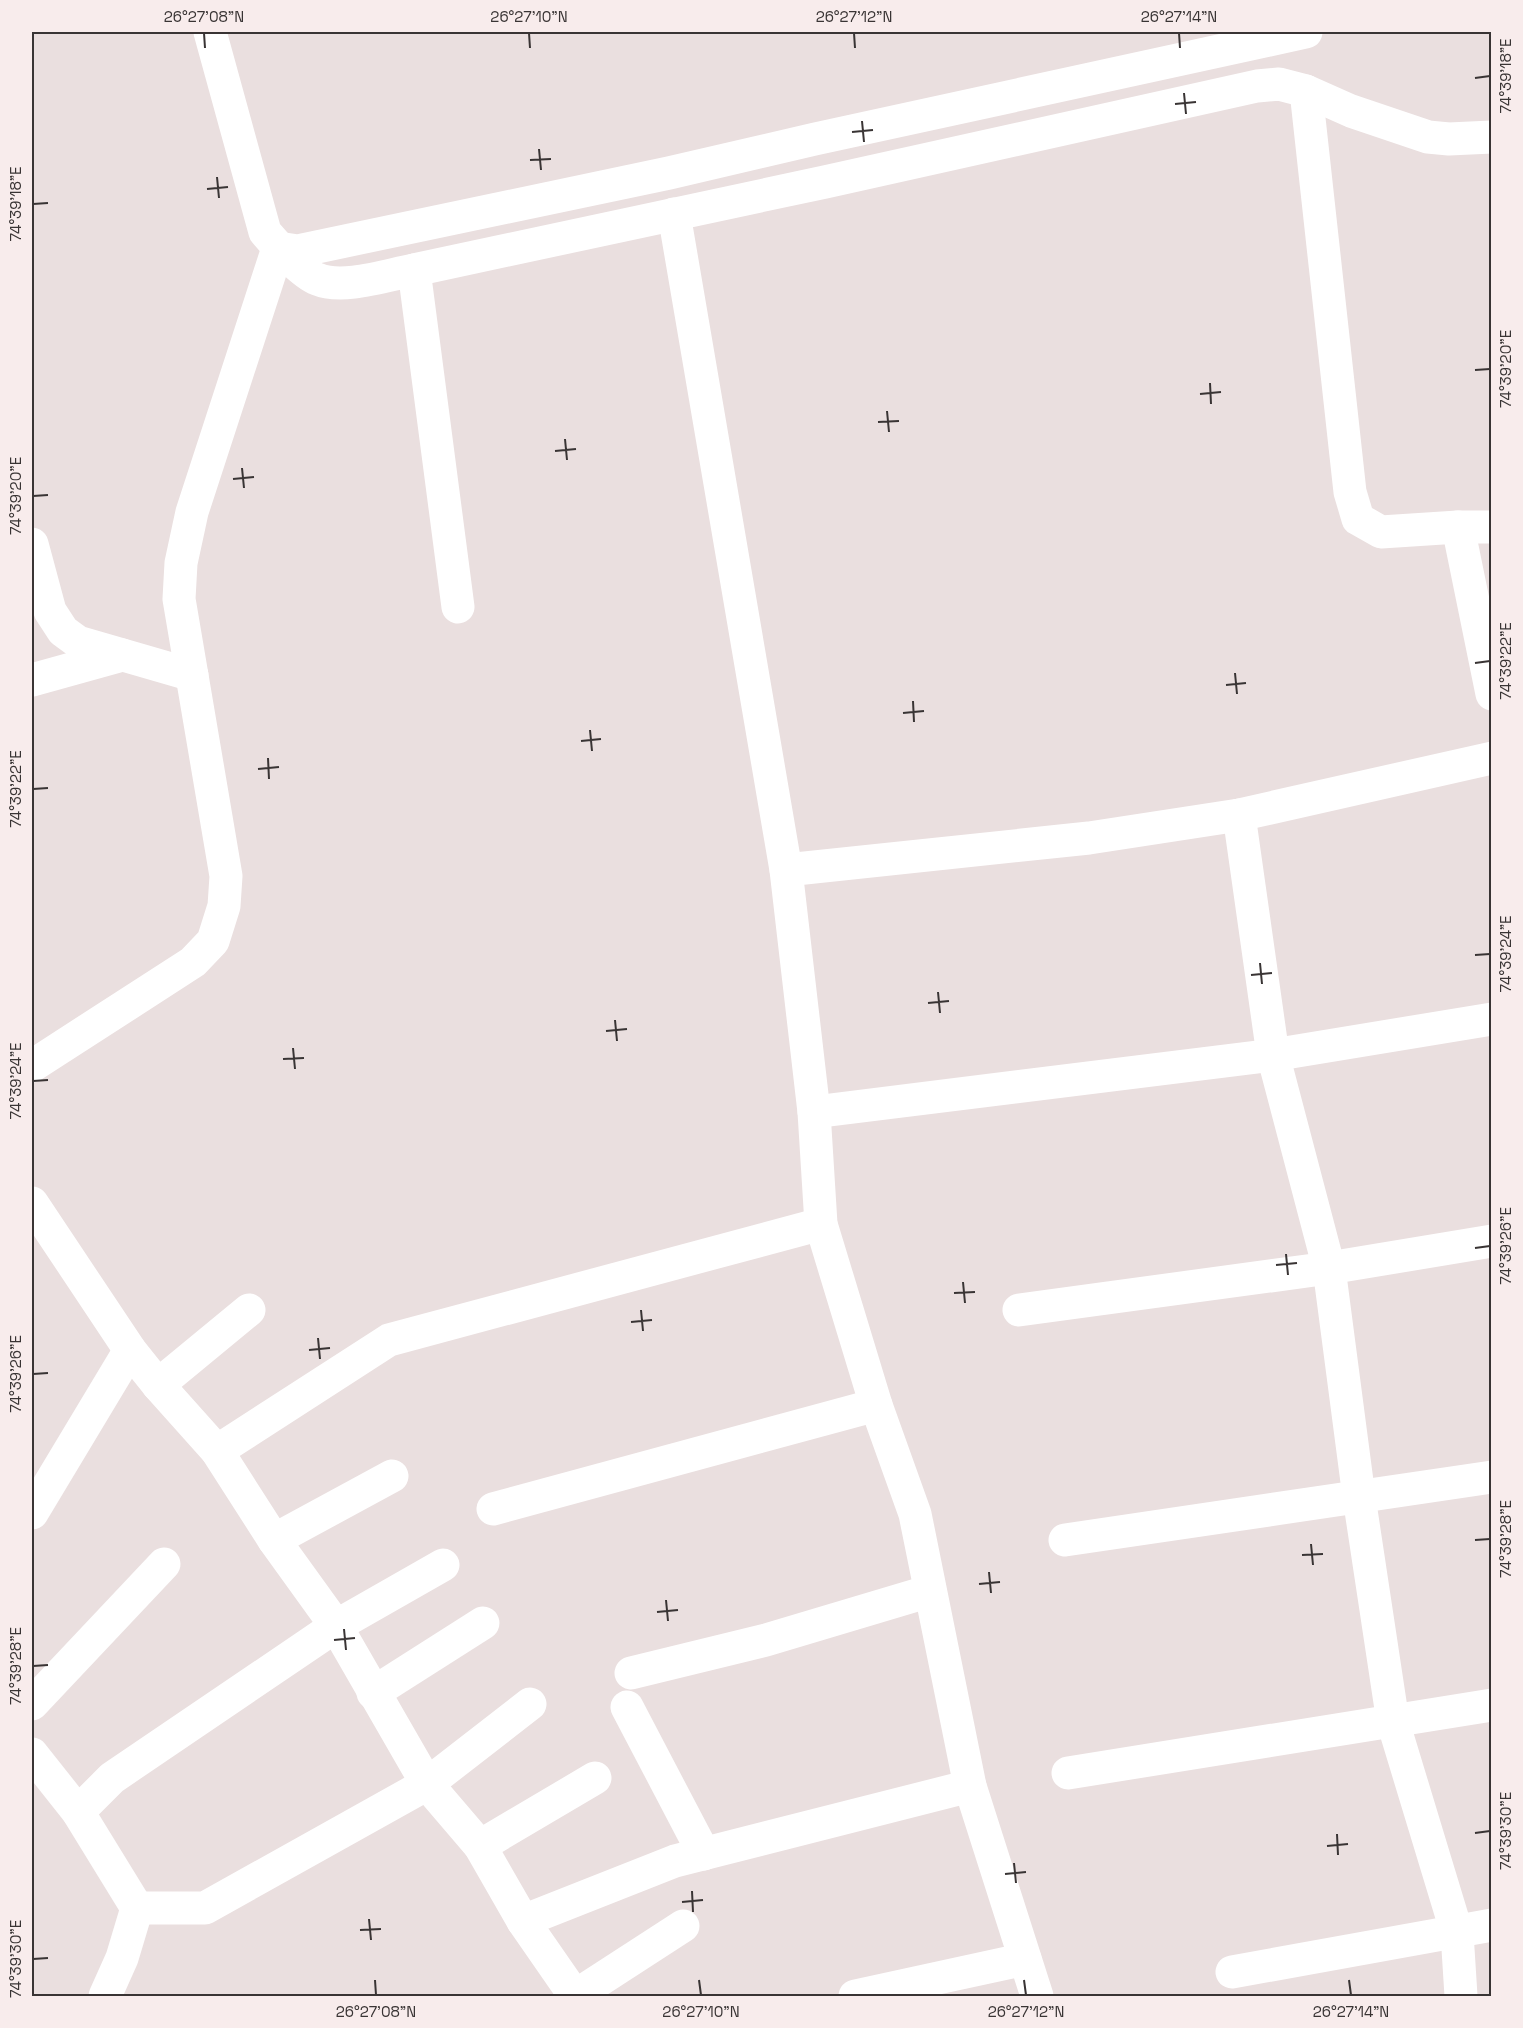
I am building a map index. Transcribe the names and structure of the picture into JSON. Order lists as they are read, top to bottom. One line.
{"coordinates":["26°27'08\"N","26°27'10\"N","26°27'12\"N","26°27'14\"N","74°39'18\"E","74°39'20\"E","74°39'22\"E","74°39'24\"E","74°39'26\"E","74°39'28\"E","74°39'30\"E"]}
